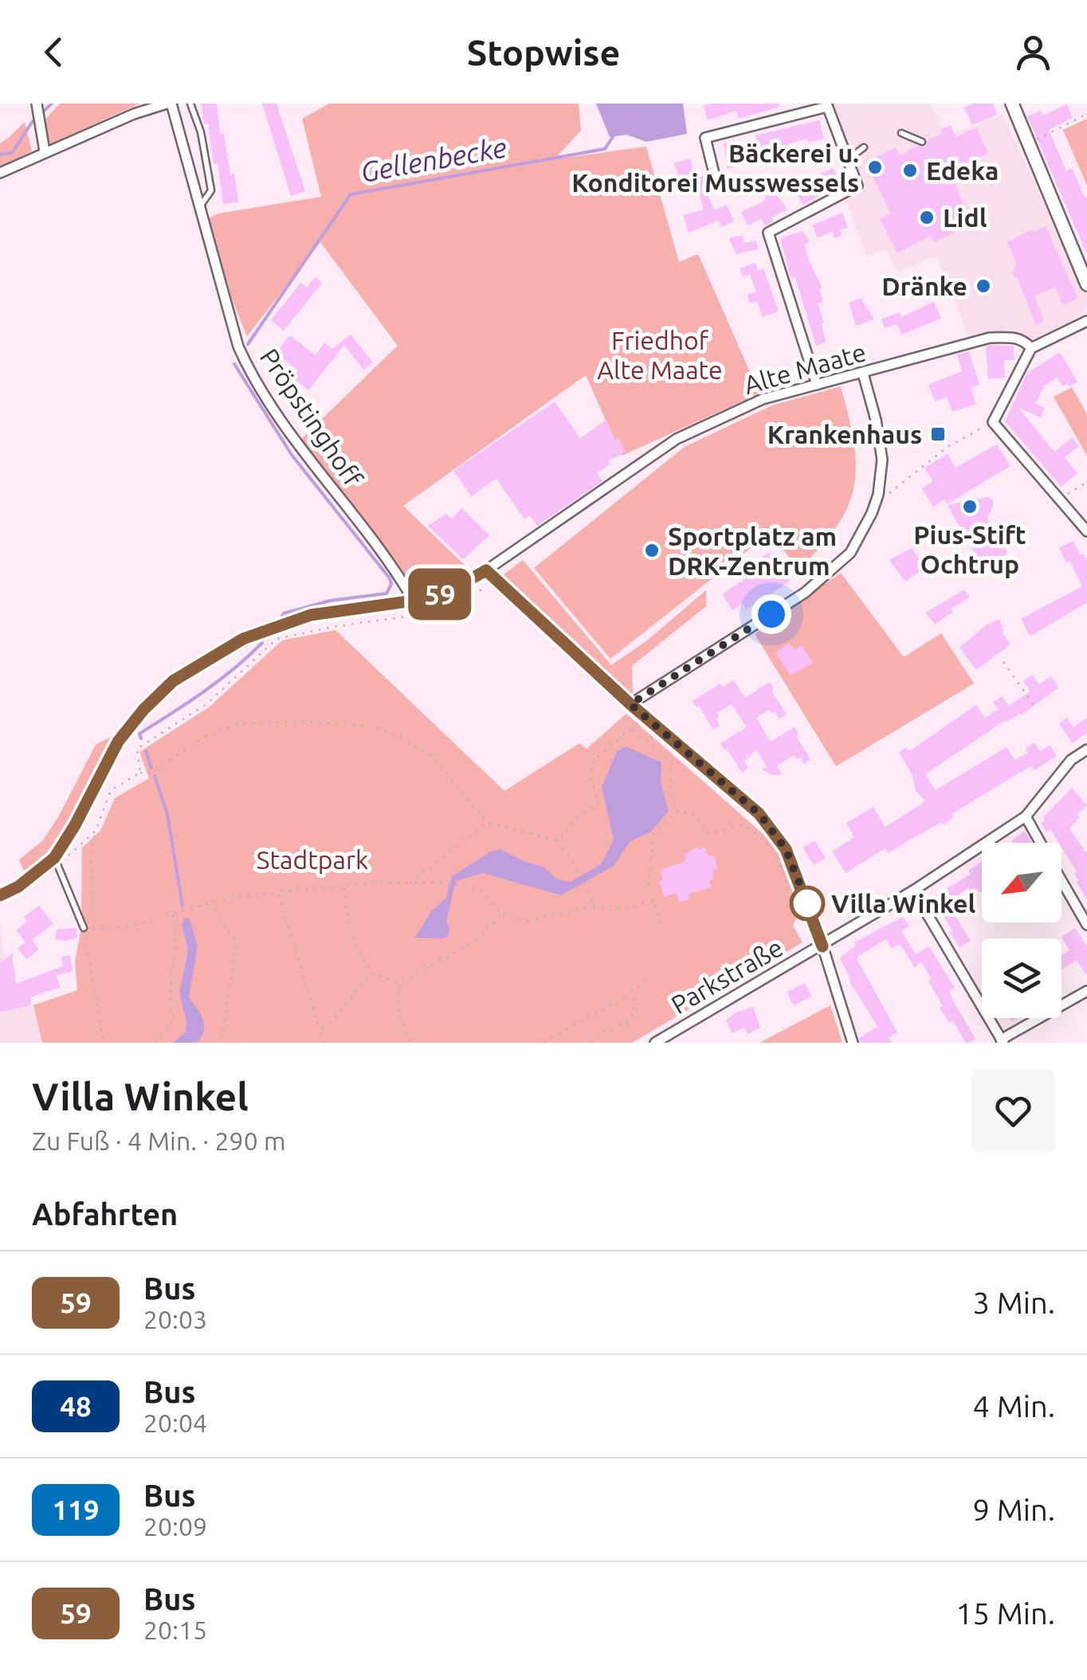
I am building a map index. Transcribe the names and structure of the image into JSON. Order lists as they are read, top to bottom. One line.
{"streets":{"street":["Alte Maate","Pröpstinghoff","Parkstraße"]},"crossings":[["Alte Maate","Pröpstinghoff"]],"water":["Gellenbecke"],"parks":["Friedhof Alte Maate","Stadtpark"],"places":{"other":["Bäckerei u. Konditorei Musswessels","Edeka","Lidl","Dränke","Pius-Stift Ochtrup","Sportplatz am DRK-Zentrum","Villa Winkel"],"transit":["Krankenhaus"]},"lines":["bus line 59"],"north":"bottom left","page":{"header":"Stopwise","on_map":"59","heading":[["Villa Winkel","Zu Fuß · 4 Min. · 290 m"],"Abfahrten"],"list":[{"mark":"59","name":"Bus","note":"20:03","value":"3 Min."},{"mark":"48","name":"Bus","note":"20:04","value":"4 Min."},{"mark":"119","name":"Bus","note":"20:09","value":"9 Min."},{"mark":"59","name":"Bus","note":"20:15","value":"15 Min."}]}}
